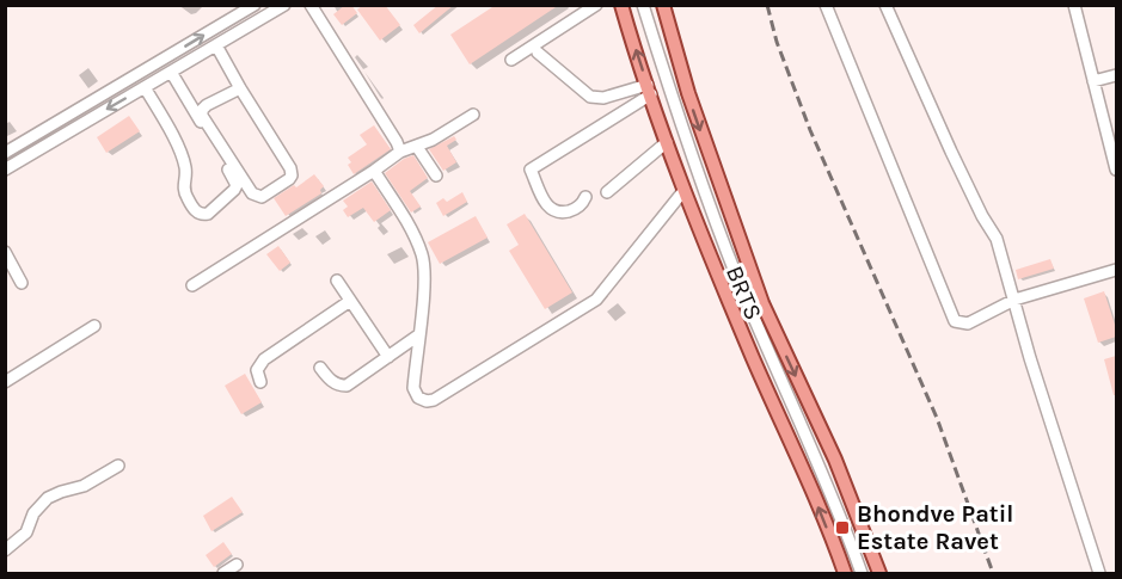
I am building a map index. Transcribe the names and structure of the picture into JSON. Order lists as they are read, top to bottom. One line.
{"streets":{"street":["BRTS"]},"places":{"transit":["Bhondve Patil Estate Ravet"]}}
